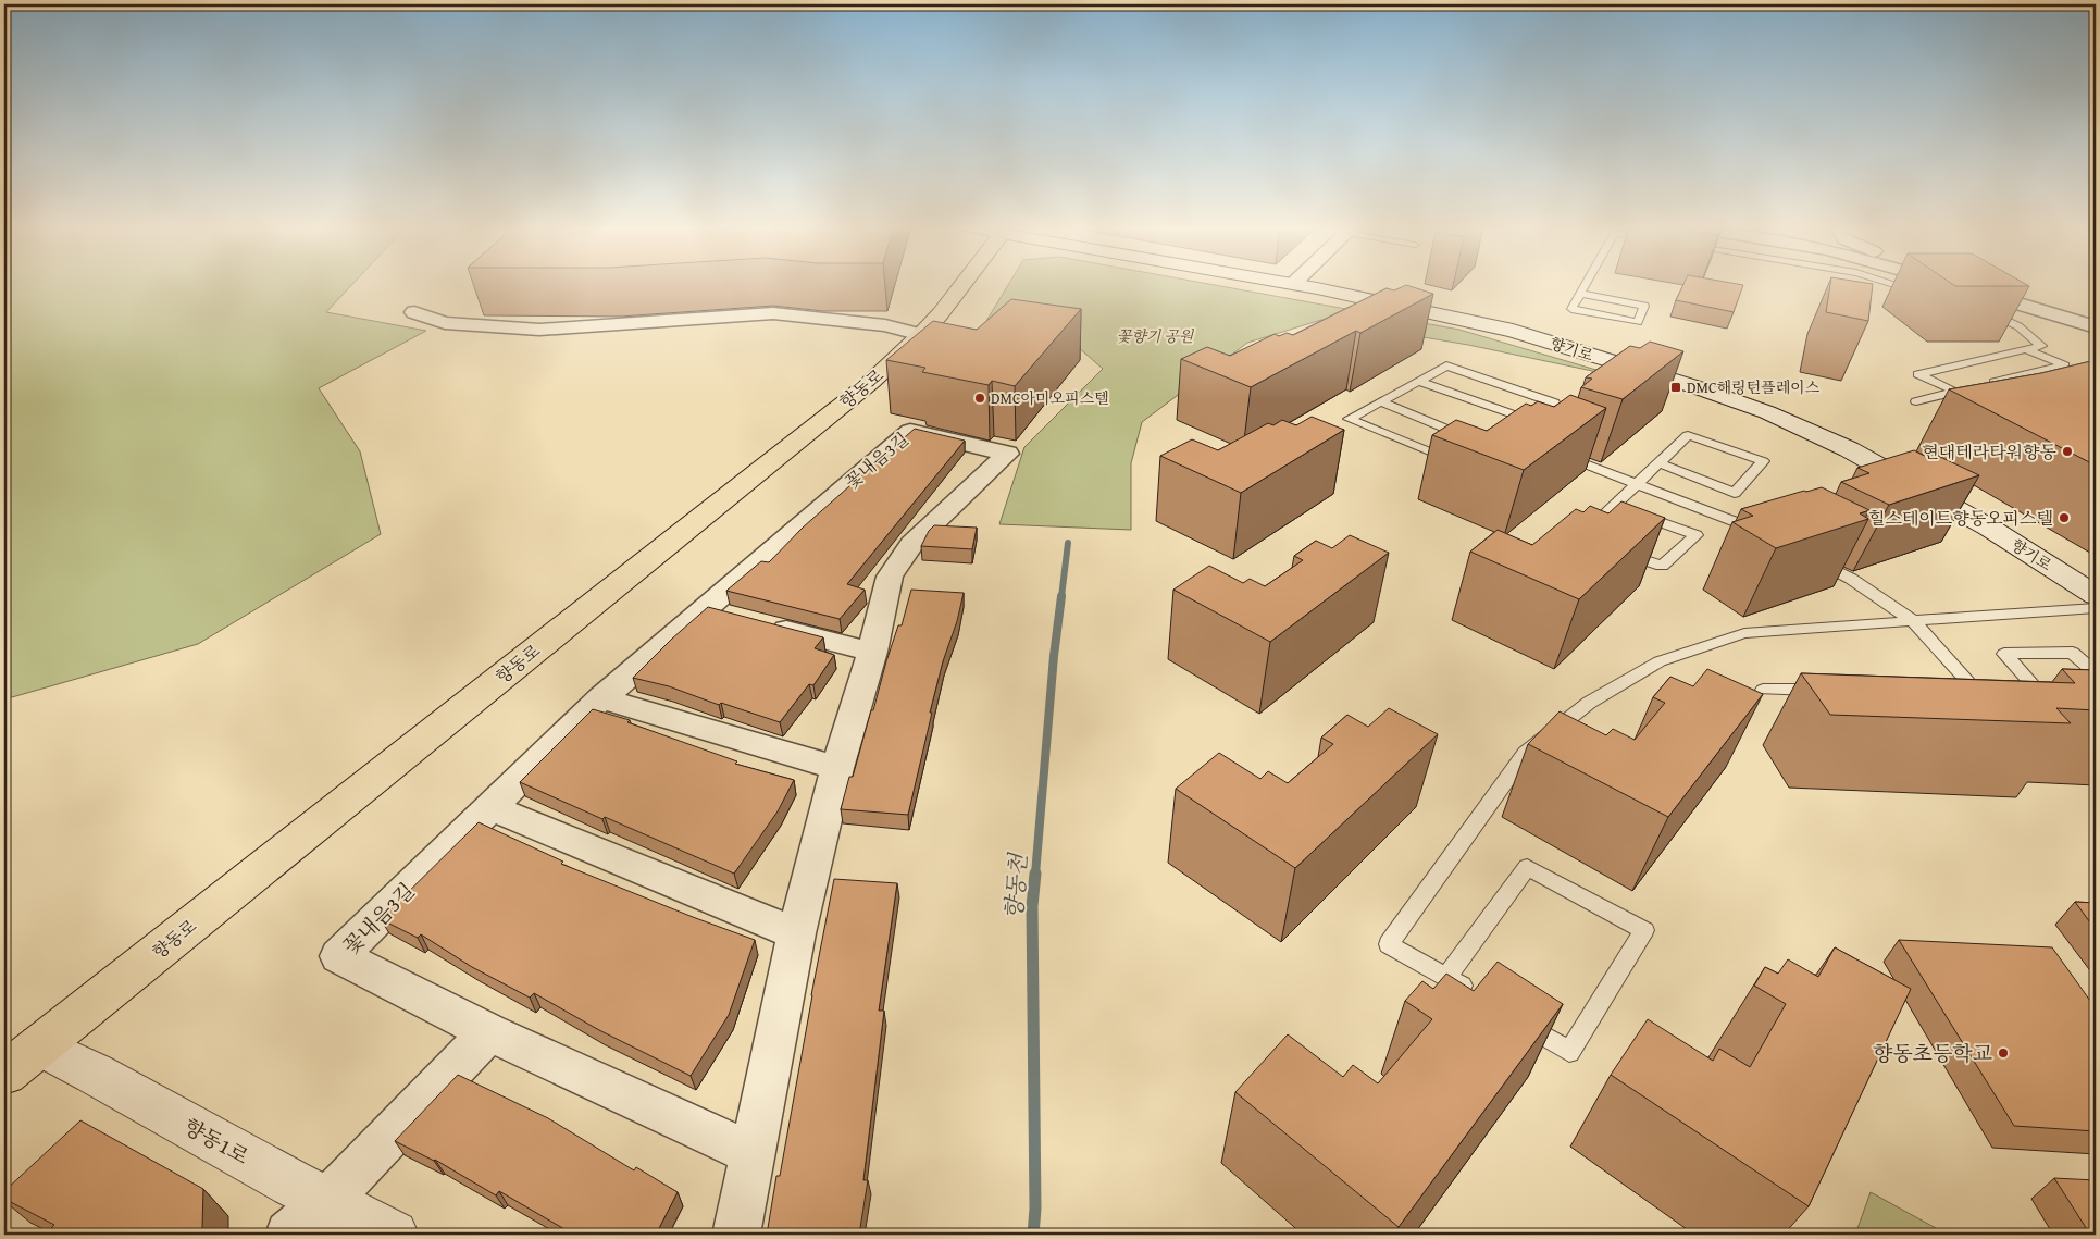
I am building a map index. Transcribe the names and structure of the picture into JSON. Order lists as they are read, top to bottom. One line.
{"streets":{"main road":["향기로","향동로","향동1로"],"street":["꽃내음3길"]},"crossings":[["향동로","향동1로"]],"water":["향동천"],"parks":["꽃향기 공원"],"places":{"transit":["DMC해링턴플레이스"],"other":["DMC아미오피스텔","현대테라타워향동","힐스테이트향동오피스텔","향동초등학교"]}}
